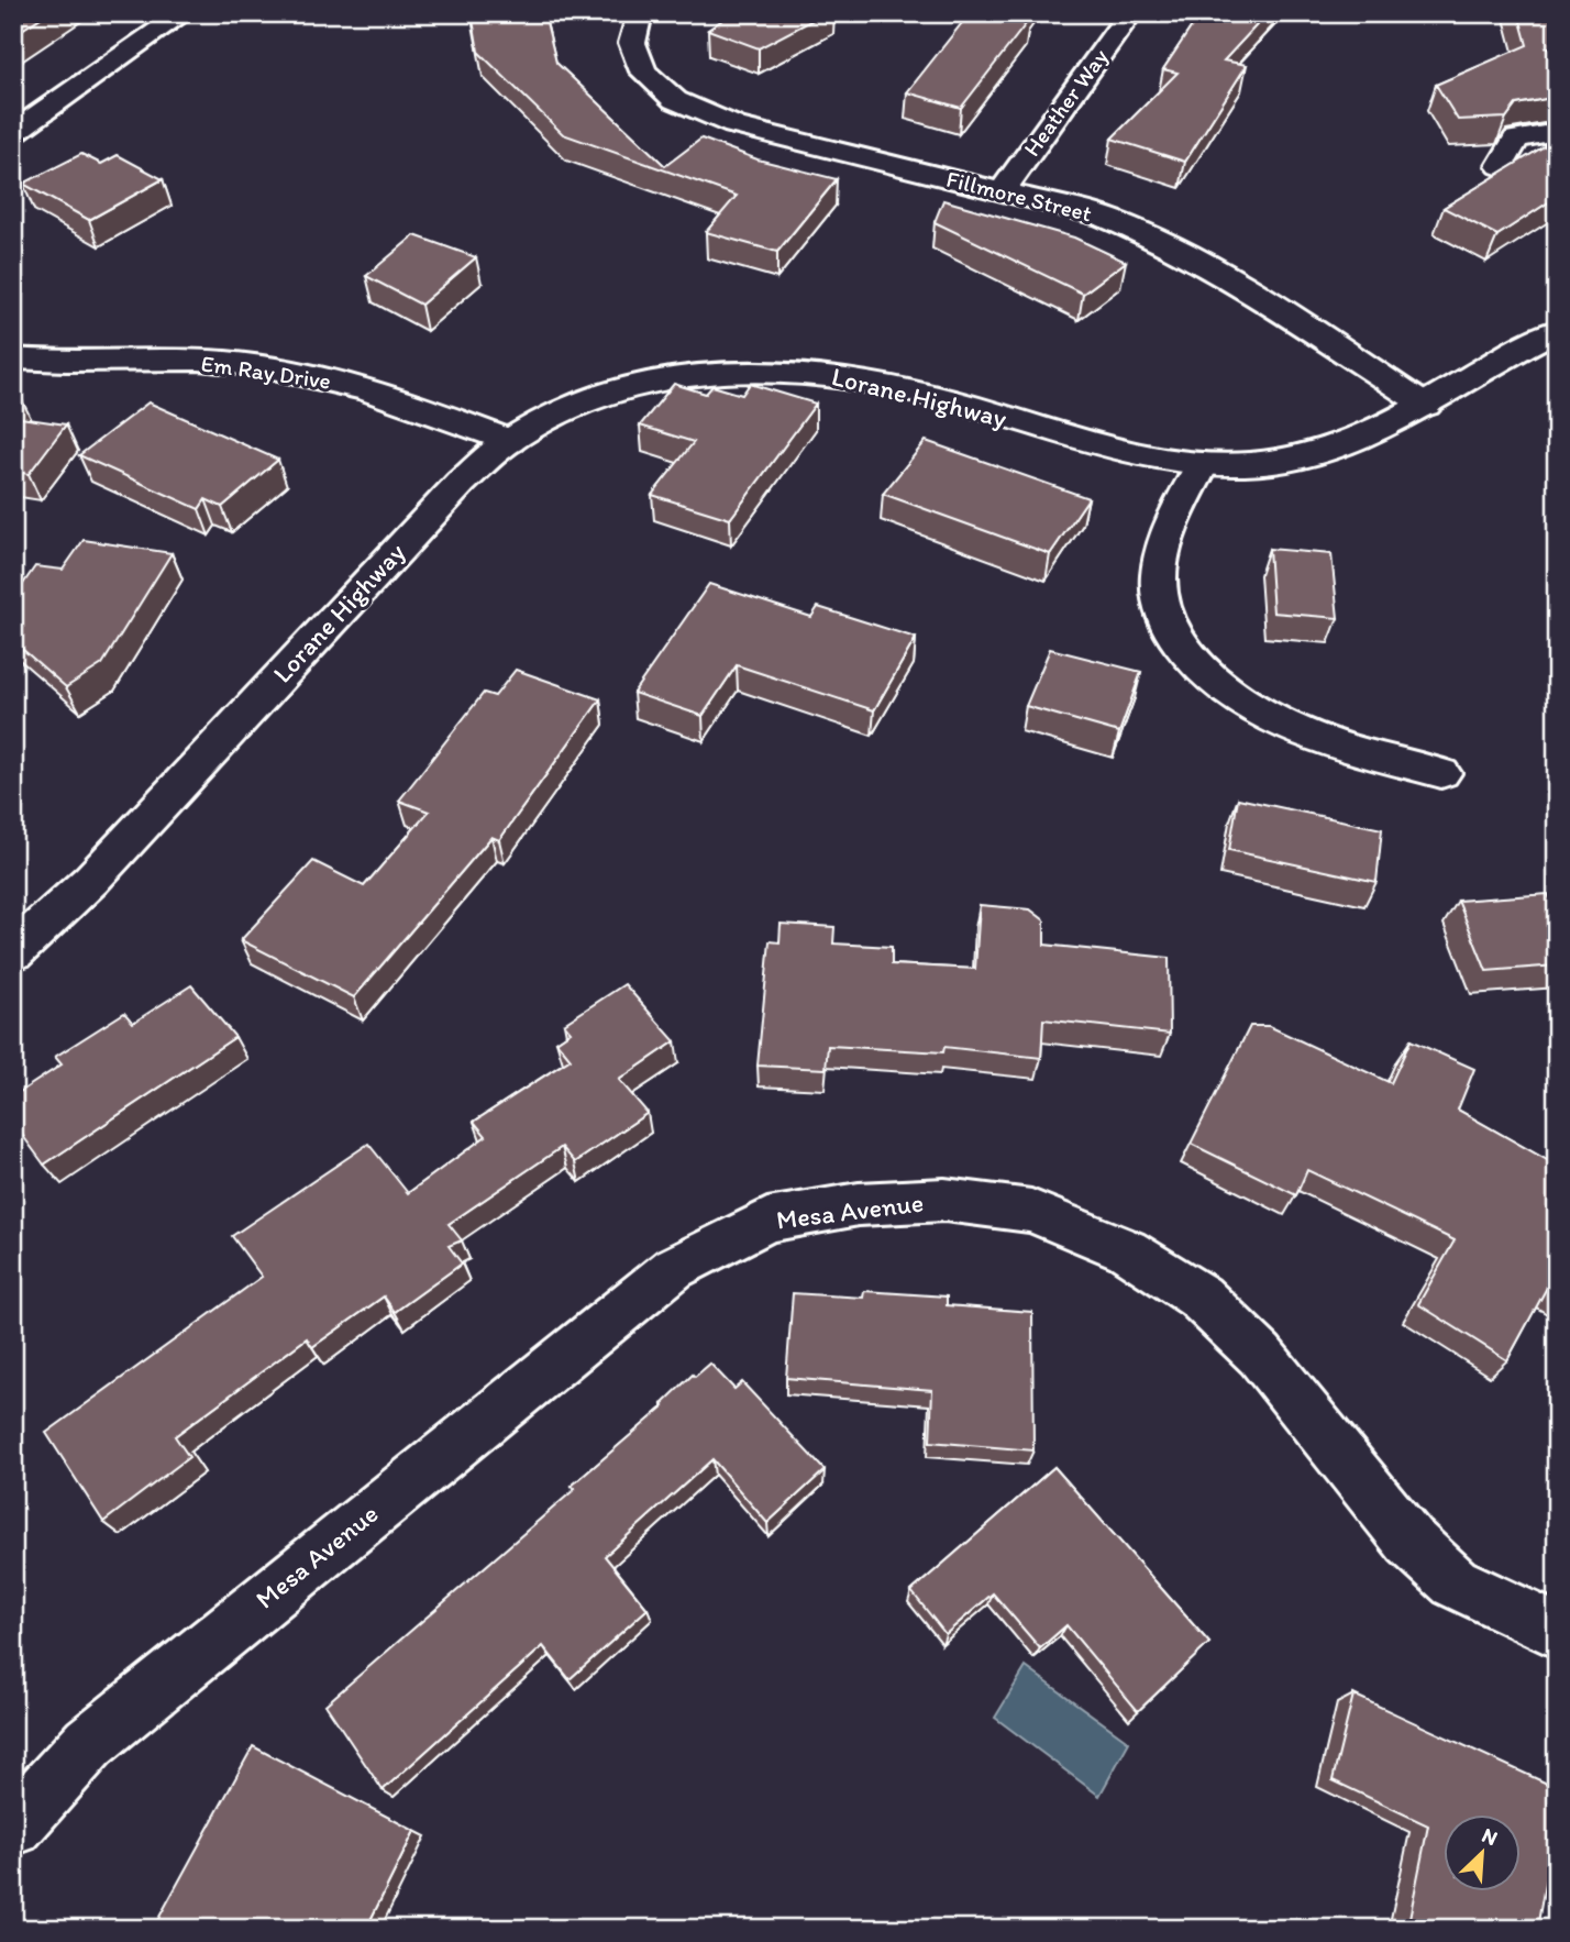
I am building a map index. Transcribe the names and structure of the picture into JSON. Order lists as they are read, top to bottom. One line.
{"streets":{"street":["Heather Way","Fillmore Street","Em Ray Drive","Lorane Highway","Mesa Avenue"]},"crossings":[["Heather Way","Fillmore Street"],["Fillmore Street","Lorane Highway"],["Em Ray Drive","Lorane Highway"]],"north":"top right"}
